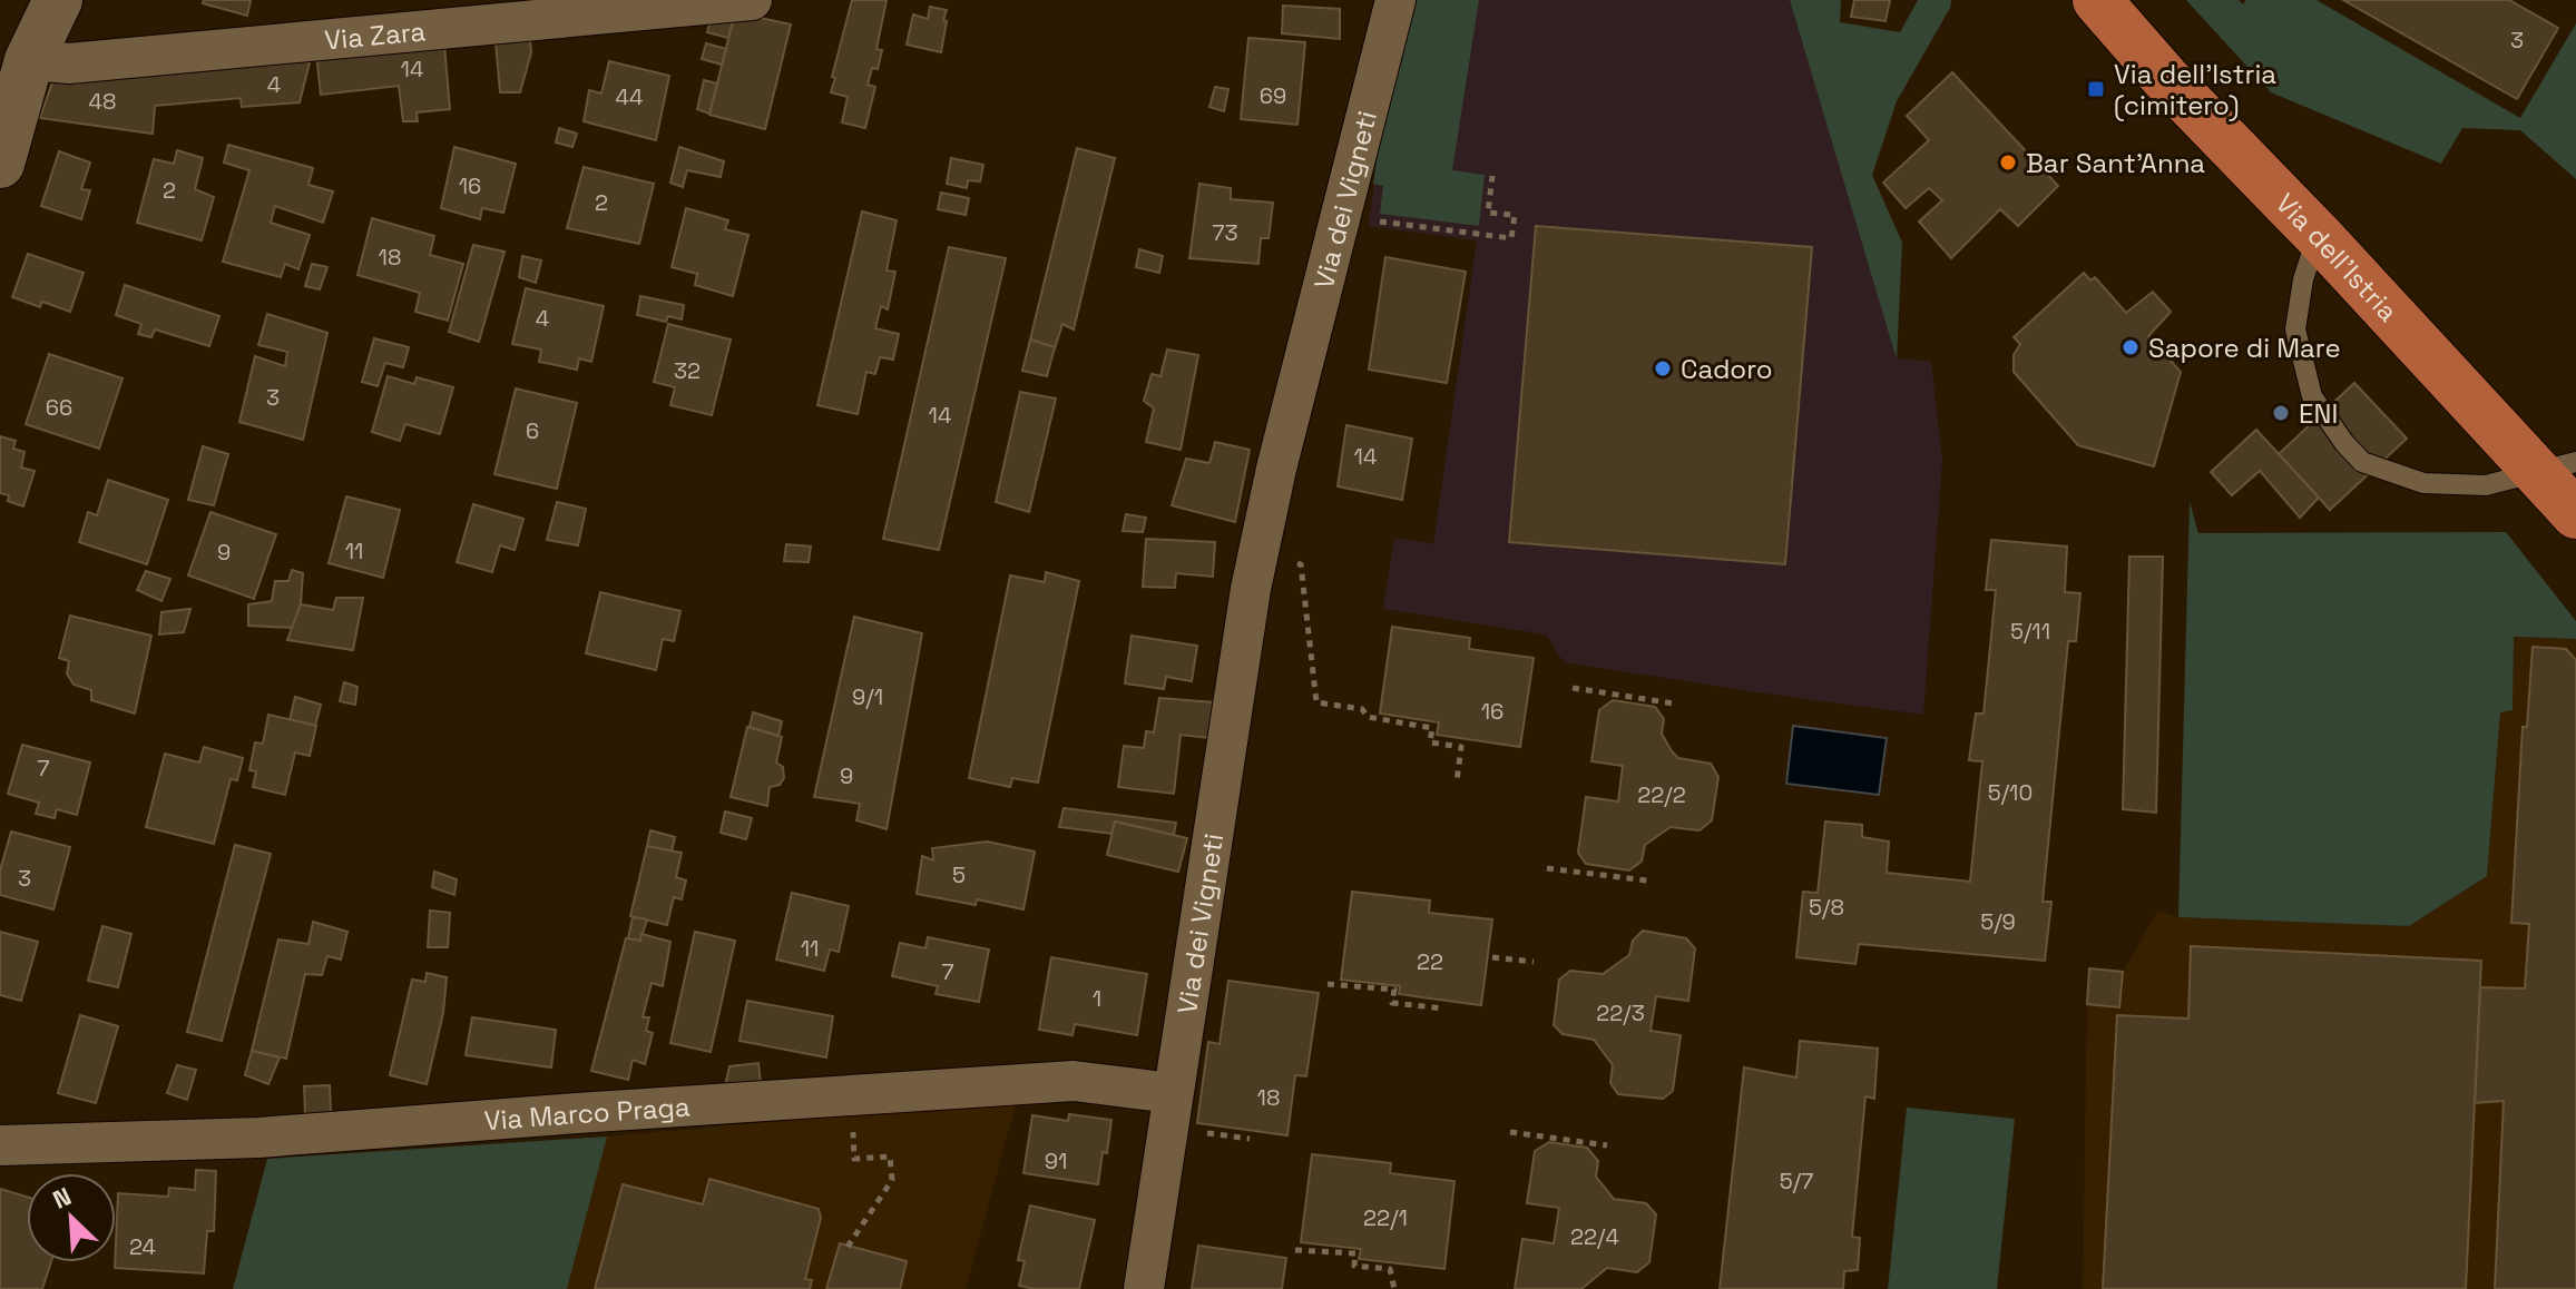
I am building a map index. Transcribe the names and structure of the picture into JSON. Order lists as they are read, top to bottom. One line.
{"streets":{"main road":["Via dell'Istria"],"street":["Via Zara","Via dei Vigneti","Via Marco Praga"]},"crossings":[["Via dei Vigneti","Via Marco Praga"]],"places":{"transit":["Via dell'Istria (cimitero)"],"other":["Bar Sant'Anna","Sapore di Mare","Cadoro","ENI"]},"house_numbers":["3","14","4","69","44","48","16","2","2","73","18","4","32","3","66","14","6","14","11","9","5/11","9/1","16","7","9","5/10","22/2","5","3","5/8","5/9","11","22","7","1","22/3","18","91","5/7","22/1","22/4","24"],"north":"top left"}
